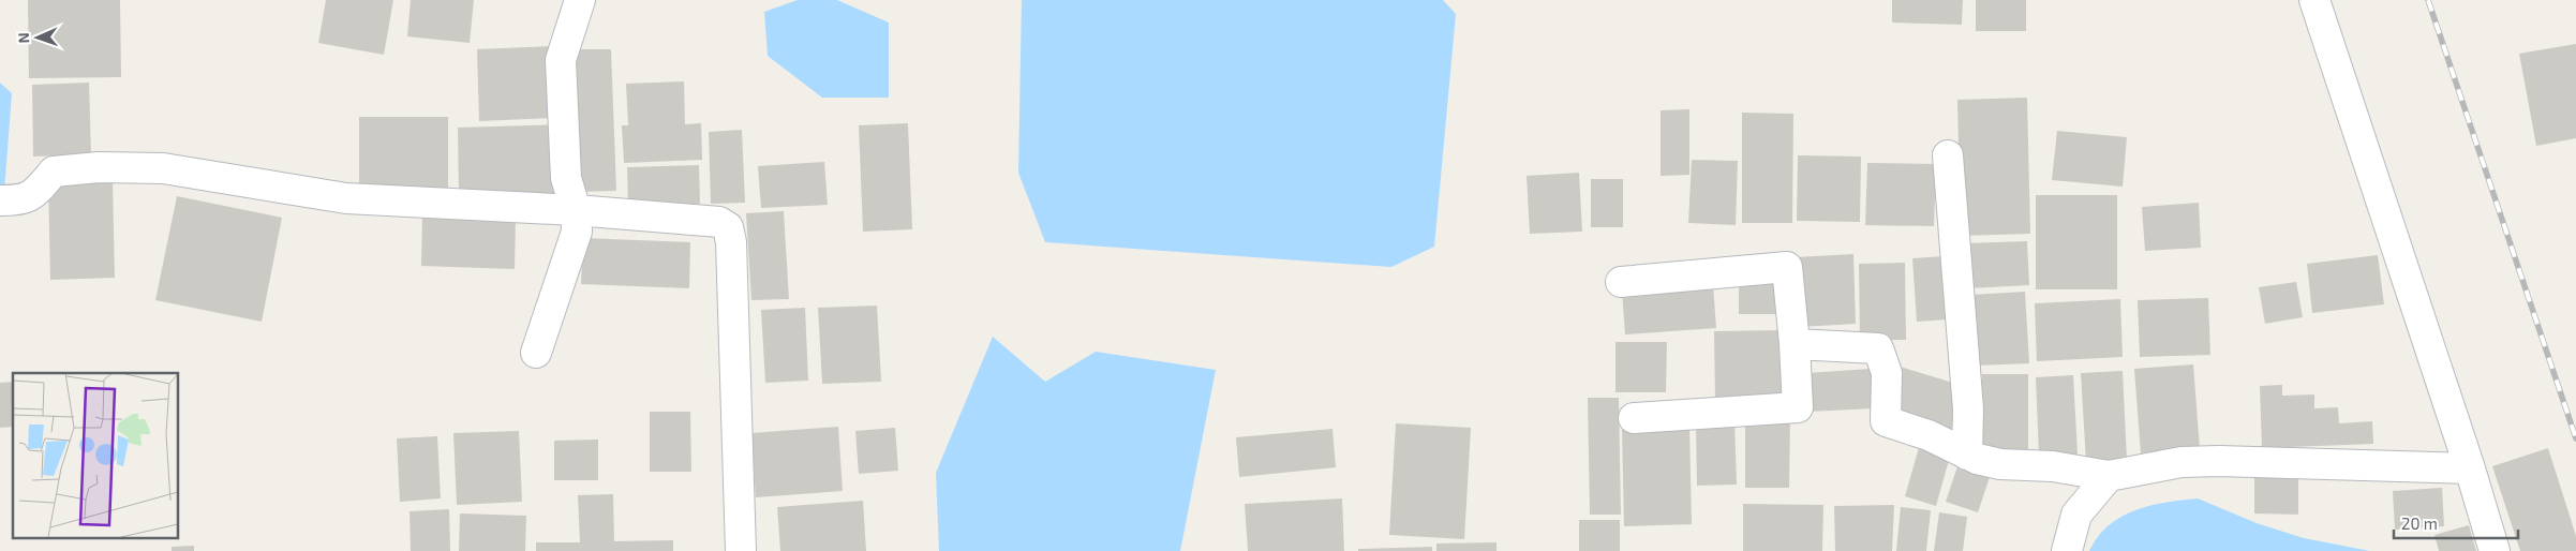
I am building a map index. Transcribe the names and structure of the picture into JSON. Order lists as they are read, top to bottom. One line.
{"scale_bar":"20 m","north":"left"}
